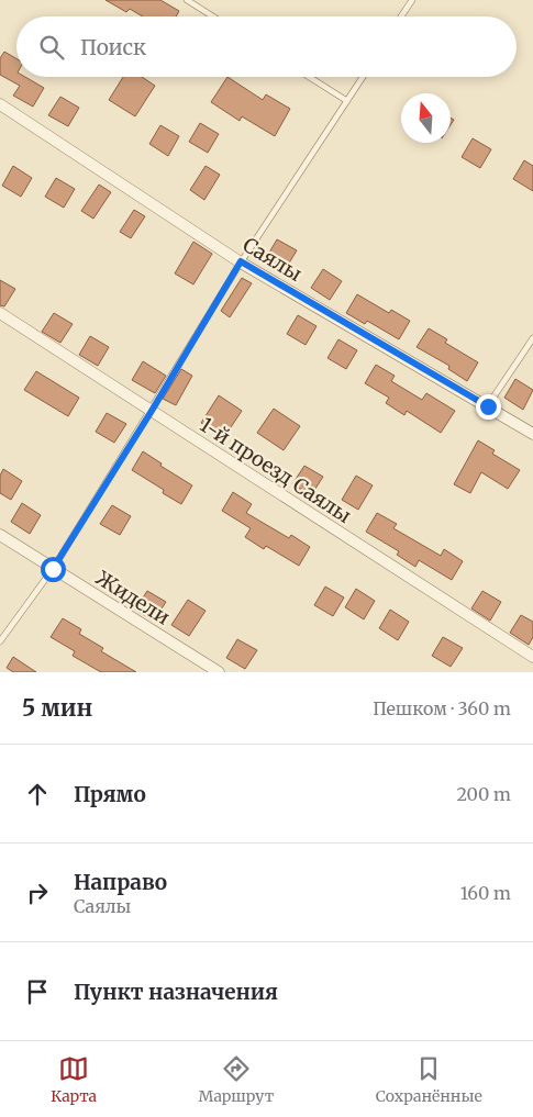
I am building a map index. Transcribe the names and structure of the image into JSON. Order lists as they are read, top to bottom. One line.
{"streets":{"street":["Саялы","1-й проезд Саялы","Жидели"]},"north":"top","page":{"search":"Поиск","heading":["5 мин","Пешком · 360 m"],"list":[["Прямо","200 m"],["Направо","Саялы","160 m"],"Пункт назначения"],"nav":["Карта","Маршрут","Сохранённые"]}}
